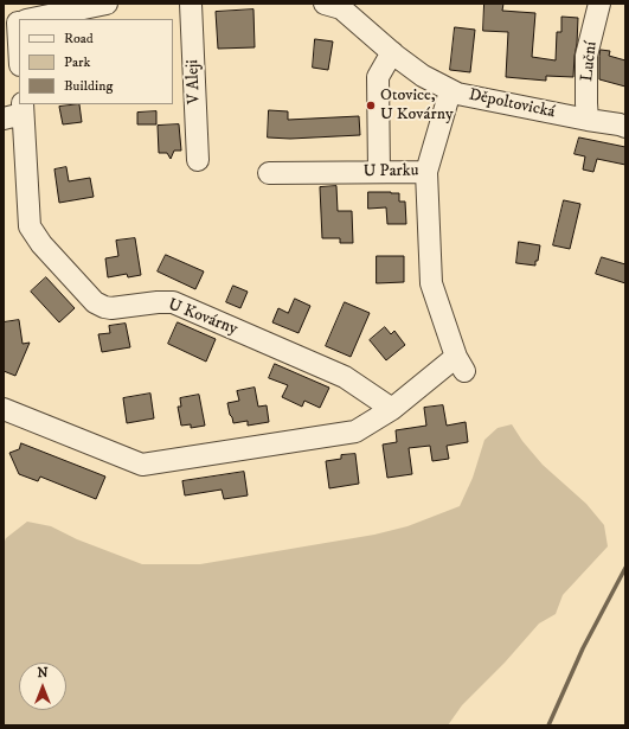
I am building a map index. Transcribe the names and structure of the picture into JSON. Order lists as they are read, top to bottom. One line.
{"streets":{"street":["Luční","V Aleji","Děpoltovická","U Parku","U Kovárny"]},"crossings":[["Luční","Děpoltovická"],["Děpoltovická","U Parku"]],"places":["Otovice, U Kovárny"],"legend":["Road","Park","Building"],"north":"top"}
